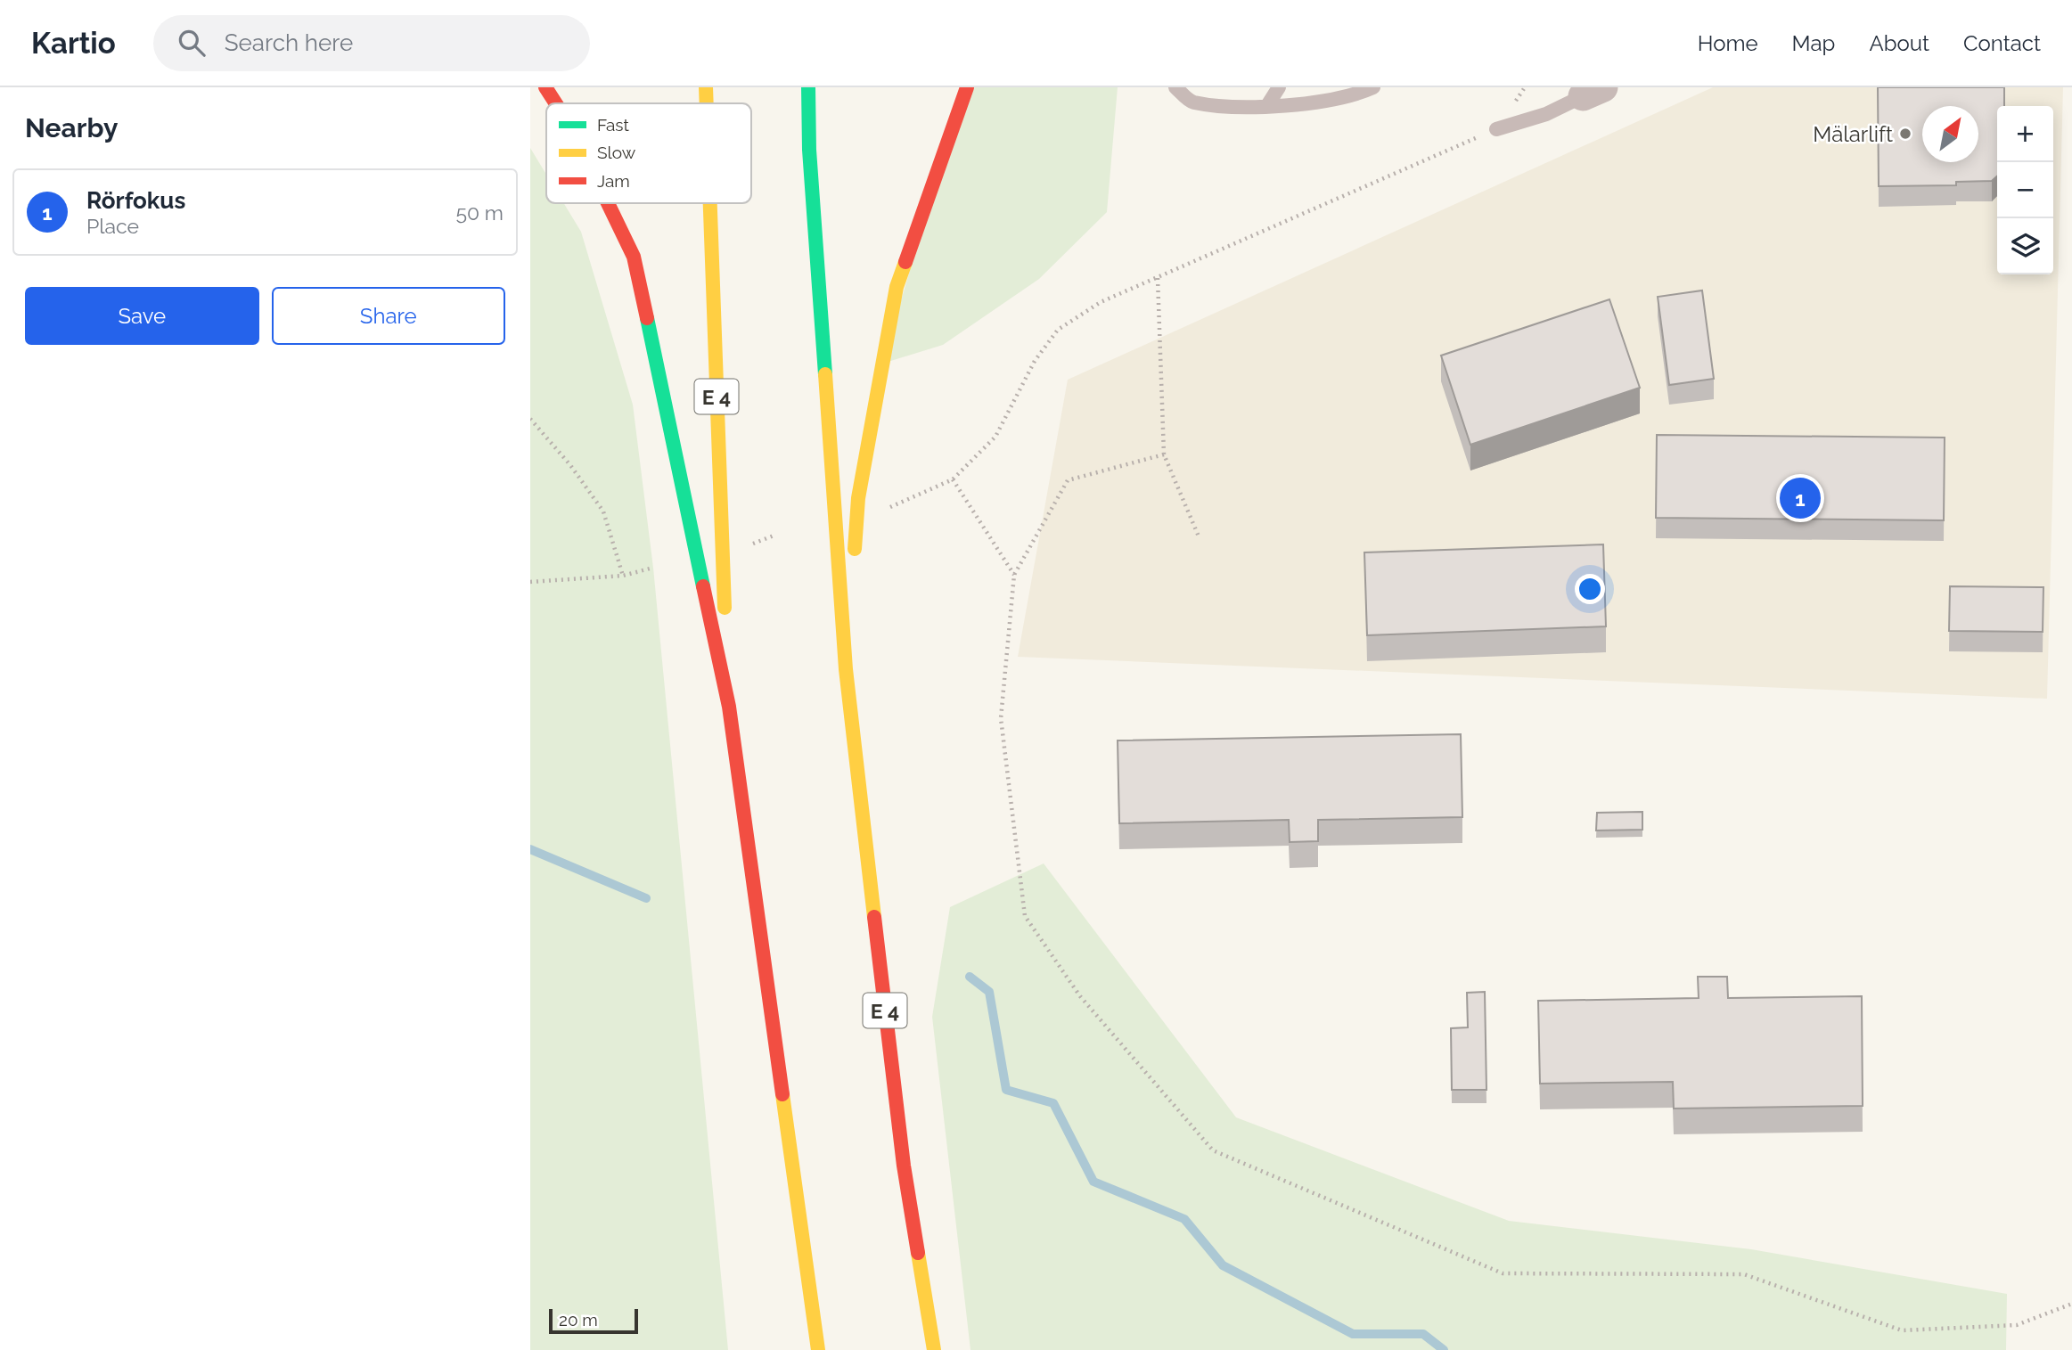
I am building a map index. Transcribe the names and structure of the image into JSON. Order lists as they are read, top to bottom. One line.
{"streets":{"highway":["E 4"]},"places":["Mälarlift"],"legend":["Fast","Slow","Jam"],"scale_bar":"20 m","north":"top right","page":{"header":"Kartio","search":"Search here","nav":["Home","Map","About","Contact"],"heading":"Nearby","map_buttons":["+","−"],"list":[{"mark":"1","name":"Rörfokus","note":"Place","value":"50 m"}],"buttons":["Save","Share"],"pins":"1","scale":"20 m"}}
